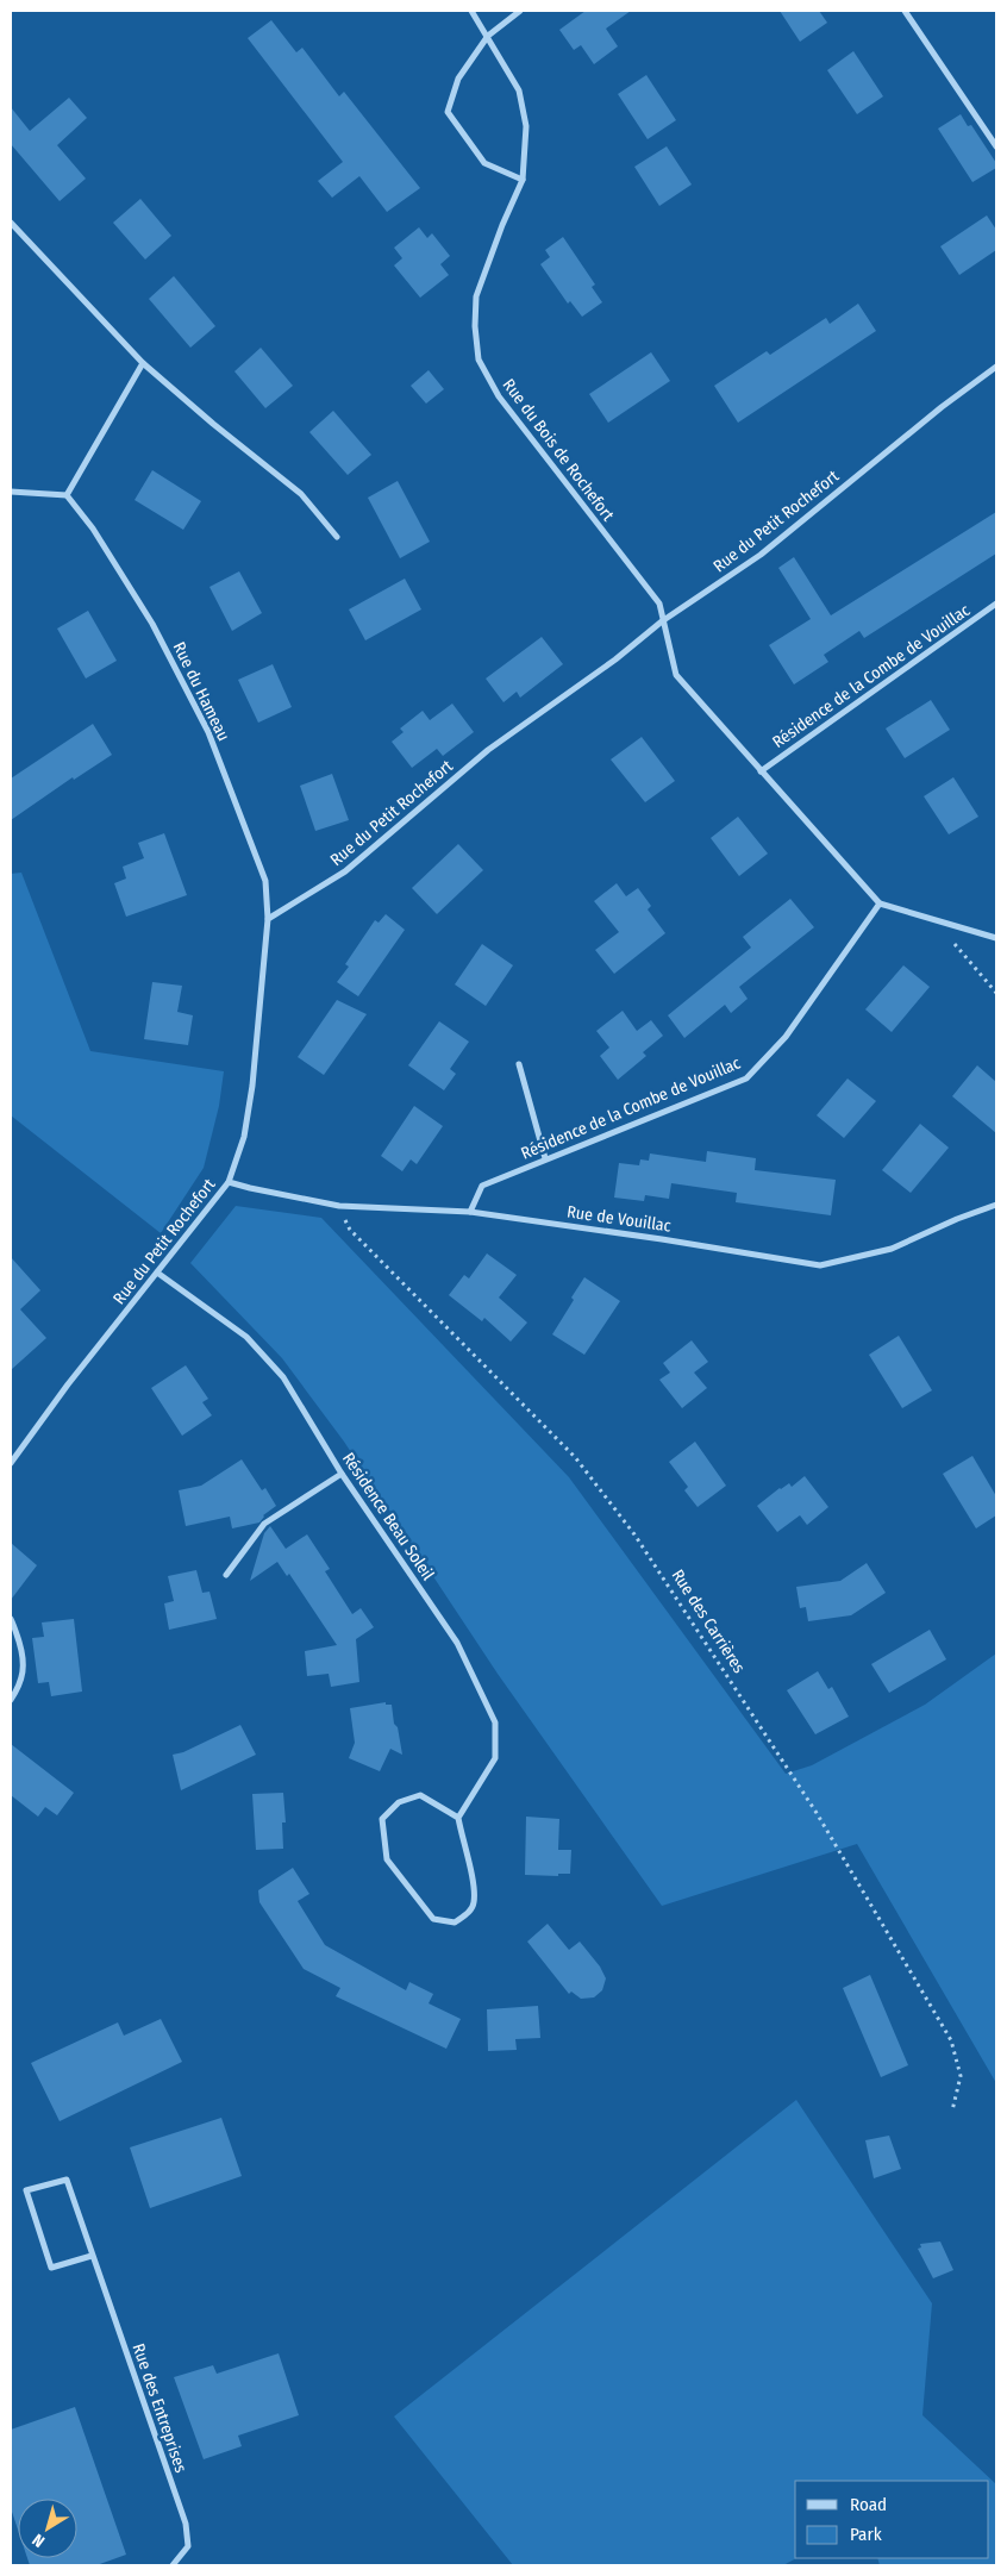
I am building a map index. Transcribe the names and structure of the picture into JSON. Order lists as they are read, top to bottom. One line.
{"streets":{"street":["Rue du Bois de Rochefort","Rue du Petit Rochefort","Résidence de la Combe de Vouillac","Rue du Hameau","Rue de Vouillac","Résidence Beau Soleil","Rue des Entreprises"],"path":["Rue des Carrières"]},"crossings":[["Rue du Bois de Rochefort","Rue du Petit Rochefort"],["Rue du Petit Rochefort","Rue du Hameau"],["Rue du Petit Rochefort","Rue de Vouillac"],["Rue du Petit Rochefort","Résidence Beau Soleil"],["Résidence de la Combe de Vouillac","Rue de Vouillac"],["Rue de Vouillac","Rue des Carrières"]],"legend":["Road","Park"],"north":"bottom left"}
